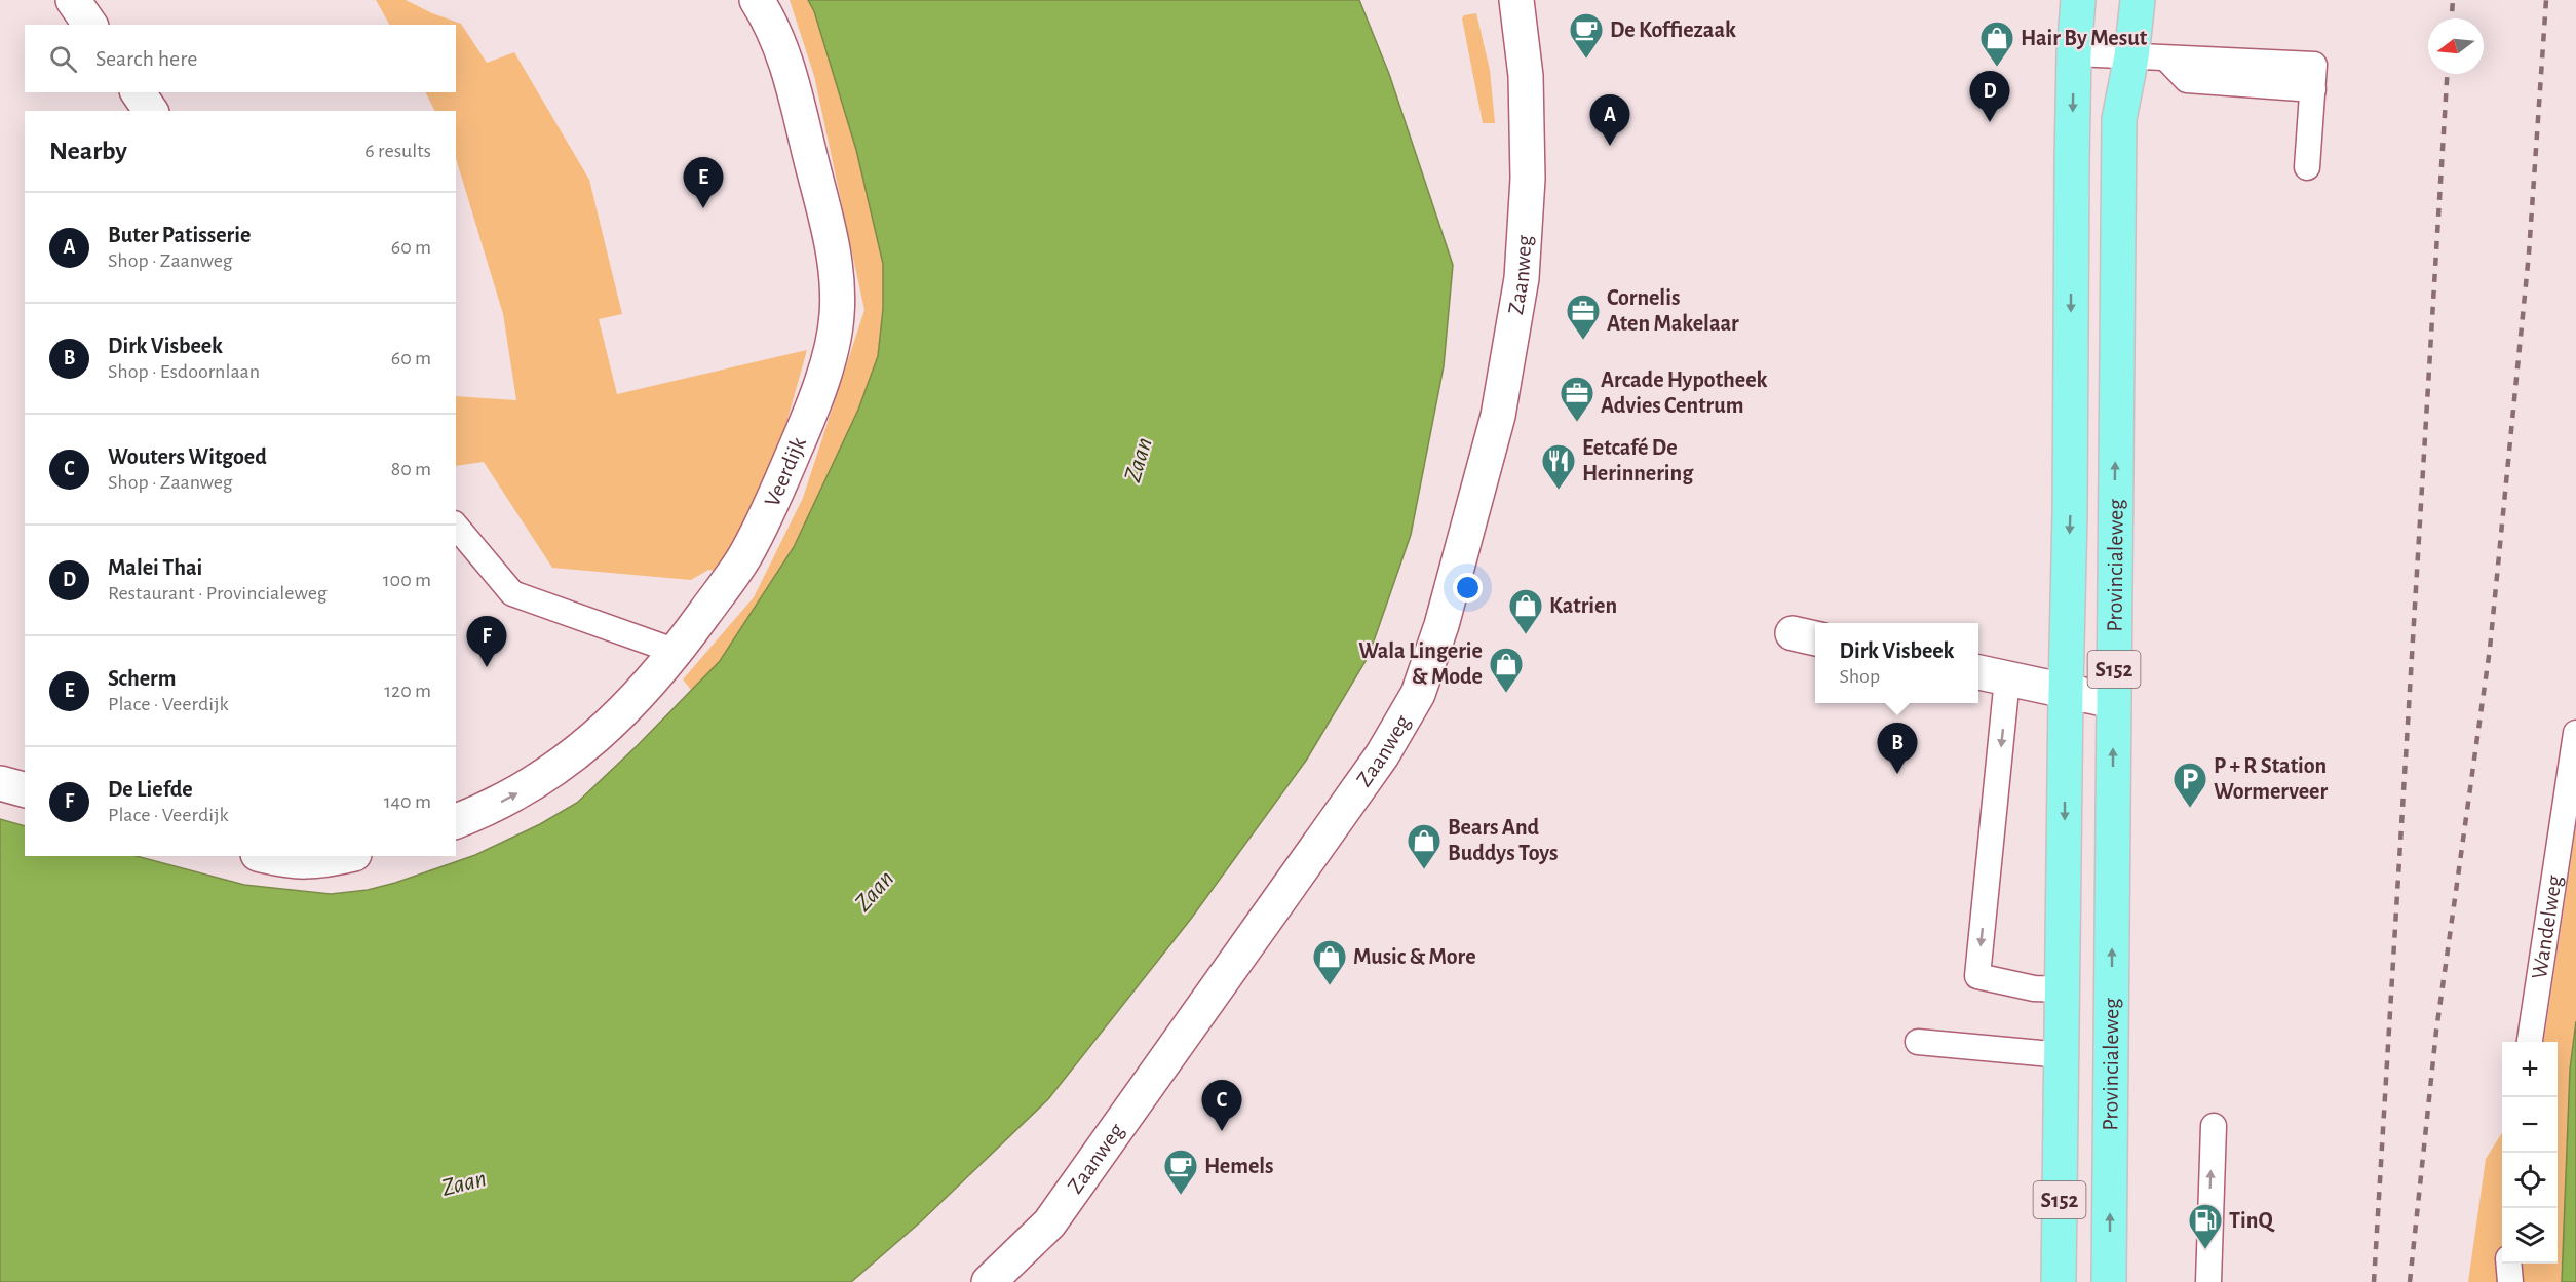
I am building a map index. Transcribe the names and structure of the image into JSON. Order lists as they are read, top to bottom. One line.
{"streets":{"main road":["Provincialeweg","S152"],"street":["Zaanweg","Veerdijk"],"lane":["Wandelweg"]},"water":["Zaan"],"places":{"cafe":["De Koffiezaak","Hemels"],"shop":["Hair By Mesut","Katrien","Wala Lingerie & Mode","Bears And Buddys Toys","Music & More"],"office":["Cornelis Aten Makelaar","Arcade Hypotheek Advies Centrum"],"restaurant":["Eetcafé De Herinnering"],"parking":["P + R Station Wormerveer"],"fuel station":["TinQ"]},"north":"left","page":{"search":"Search here","pins":["D","A","E","F","B","C"],"heading":["Nearby","6 results"],"list":[{"mark":"A","name":"Buter Patisserie","note":"Shop · Zaanweg","value":"60 m"},{"mark":"B","name":"Dirk Visbeek","note":"Shop · Esdoornlaan","value":"60 m"},{"mark":"C","name":"Wouters Witgoed","note":"Shop · Zaanweg","value":"80 m"},{"mark":"D","name":"Malei Thai","note":"Restaurant · Provincialeweg","value":"100 m"},{"mark":"E","name":"Scherm","note":"Place · Veerdijk","value":"120 m"},{"mark":"F","name":"De Liefde","note":"Place · Veerdijk","value":"140 m"}],"popup":["Dirk Visbeek","Shop"],"map_buttons":["+","−"]}}
